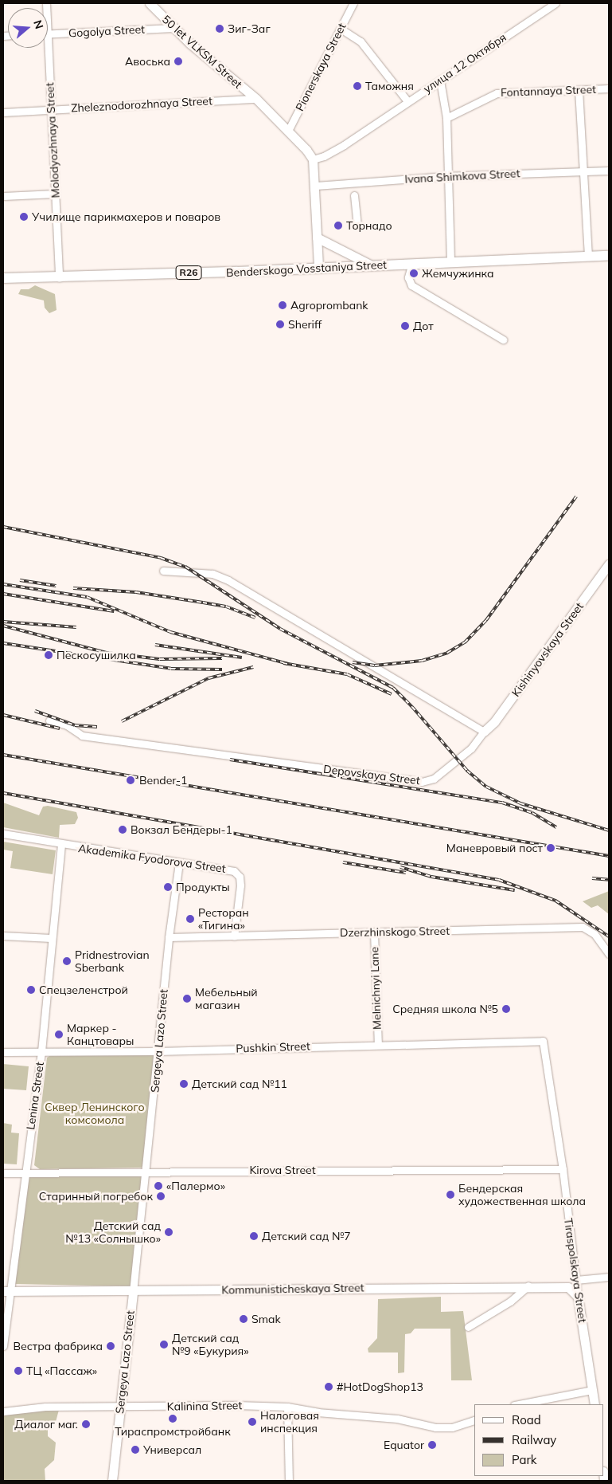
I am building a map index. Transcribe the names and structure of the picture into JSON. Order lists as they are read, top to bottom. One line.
{"streets":{"main road":["Benderskogo Vosstaniya Street","R26"],"street":["Gogolya Street","50 let VLKSM Street","улица 12 Октября","Pionerskaya Street","Fontannaya Street","Zheleznodorozhnaya Street","Molodyozhnaya Street","Ivana Shimkova Street","Kishinyovskaya Street","Depovskaya Street","Akademika Fyodorova Street","Dzerzhinskogo Street","Melnichnyi Lane","Sergeya Lazo Street","Pushkin Street","Lenina Street","Kirova Street","Tiraspolskaya Street","Kommunisticheskaya Street","Kalinina Street"]},"crossings":[["Gogolya Street","50 let VLKSM Street"],["50 let VLKSM Street","улица 12 Октября"],["50 let VLKSM Street","Pionerskaya Street"],["50 let VLKSM Street","Zheleznodorozhnaya Street"],["Zheleznodorozhnaya Street","Molodyozhnaya Street"],["Molodyozhnaya Street","Benderskogo Vosstaniya Street"],["Kishinyovskaya Street","Depovskaya Street"],["Akademika Fyodorova Street","Dzerzhinskogo Street"],["Akademika Fyodorova Street","Sergeya Lazo Street"],["Akademika Fyodorova Street","Lenina Street"],["Dzerzhinskogo Street","Melnichnyi Lane"],["Dzerzhinskogo Street","Sergeya Lazo Street"],["Melnichnyi Lane","Pushkin Street"],["Sergeya Lazo Street","Pushkin Street"],["Sergeya Lazo Street","Kirova Street"],["Sergeya Lazo Street","Kommunisticheskaya Street"],["Sergeya Lazo Street","Kalinina Street"],["Pushkin Street","Lenina Street"],["Pushkin Street","Tiraspolskaya Street"],["Lenina Street","Kirova Street"],["Lenina Street","Kommunisticheskaya Street"],["Kirova Street","Tiraspolskaya Street"],["Tiraspolskaya Street","Kommunisticheskaya Street"]],"parks":["Сквер Ленинского комсомола"],"places":["Зиг-Заг","Авоська","Таможня","Училище парикмахеров и поваров","Торнадо","Жемчужинка","Agroprombank","Sheriff","Дот","Пескосушилка","Bender-1","Вокзал Бендеры-1","Маневровый пост","Продукты","Ресторан «Тигина»","Pridnestrovian Sberbank","Спецзеленстрой","Мебельный магазин","Средняя школа №5","Маркер - Канцтовары","Детский сад №11","«Палермо»","Бендерская художественная школа","Старинный погребок","Детский сад №13 «Солнышко»","Детский сад №7","Smak","Детский сад №9 «Букурия»","Вестра фабрика","ТЦ «Пассаж»","#HotDogShop13","Тираспромстройбанк","Налоговая инспекция","Диалог маг.","Equator","Универсал"],"legend":["Road","Railway","Park"],"north":"right"}
